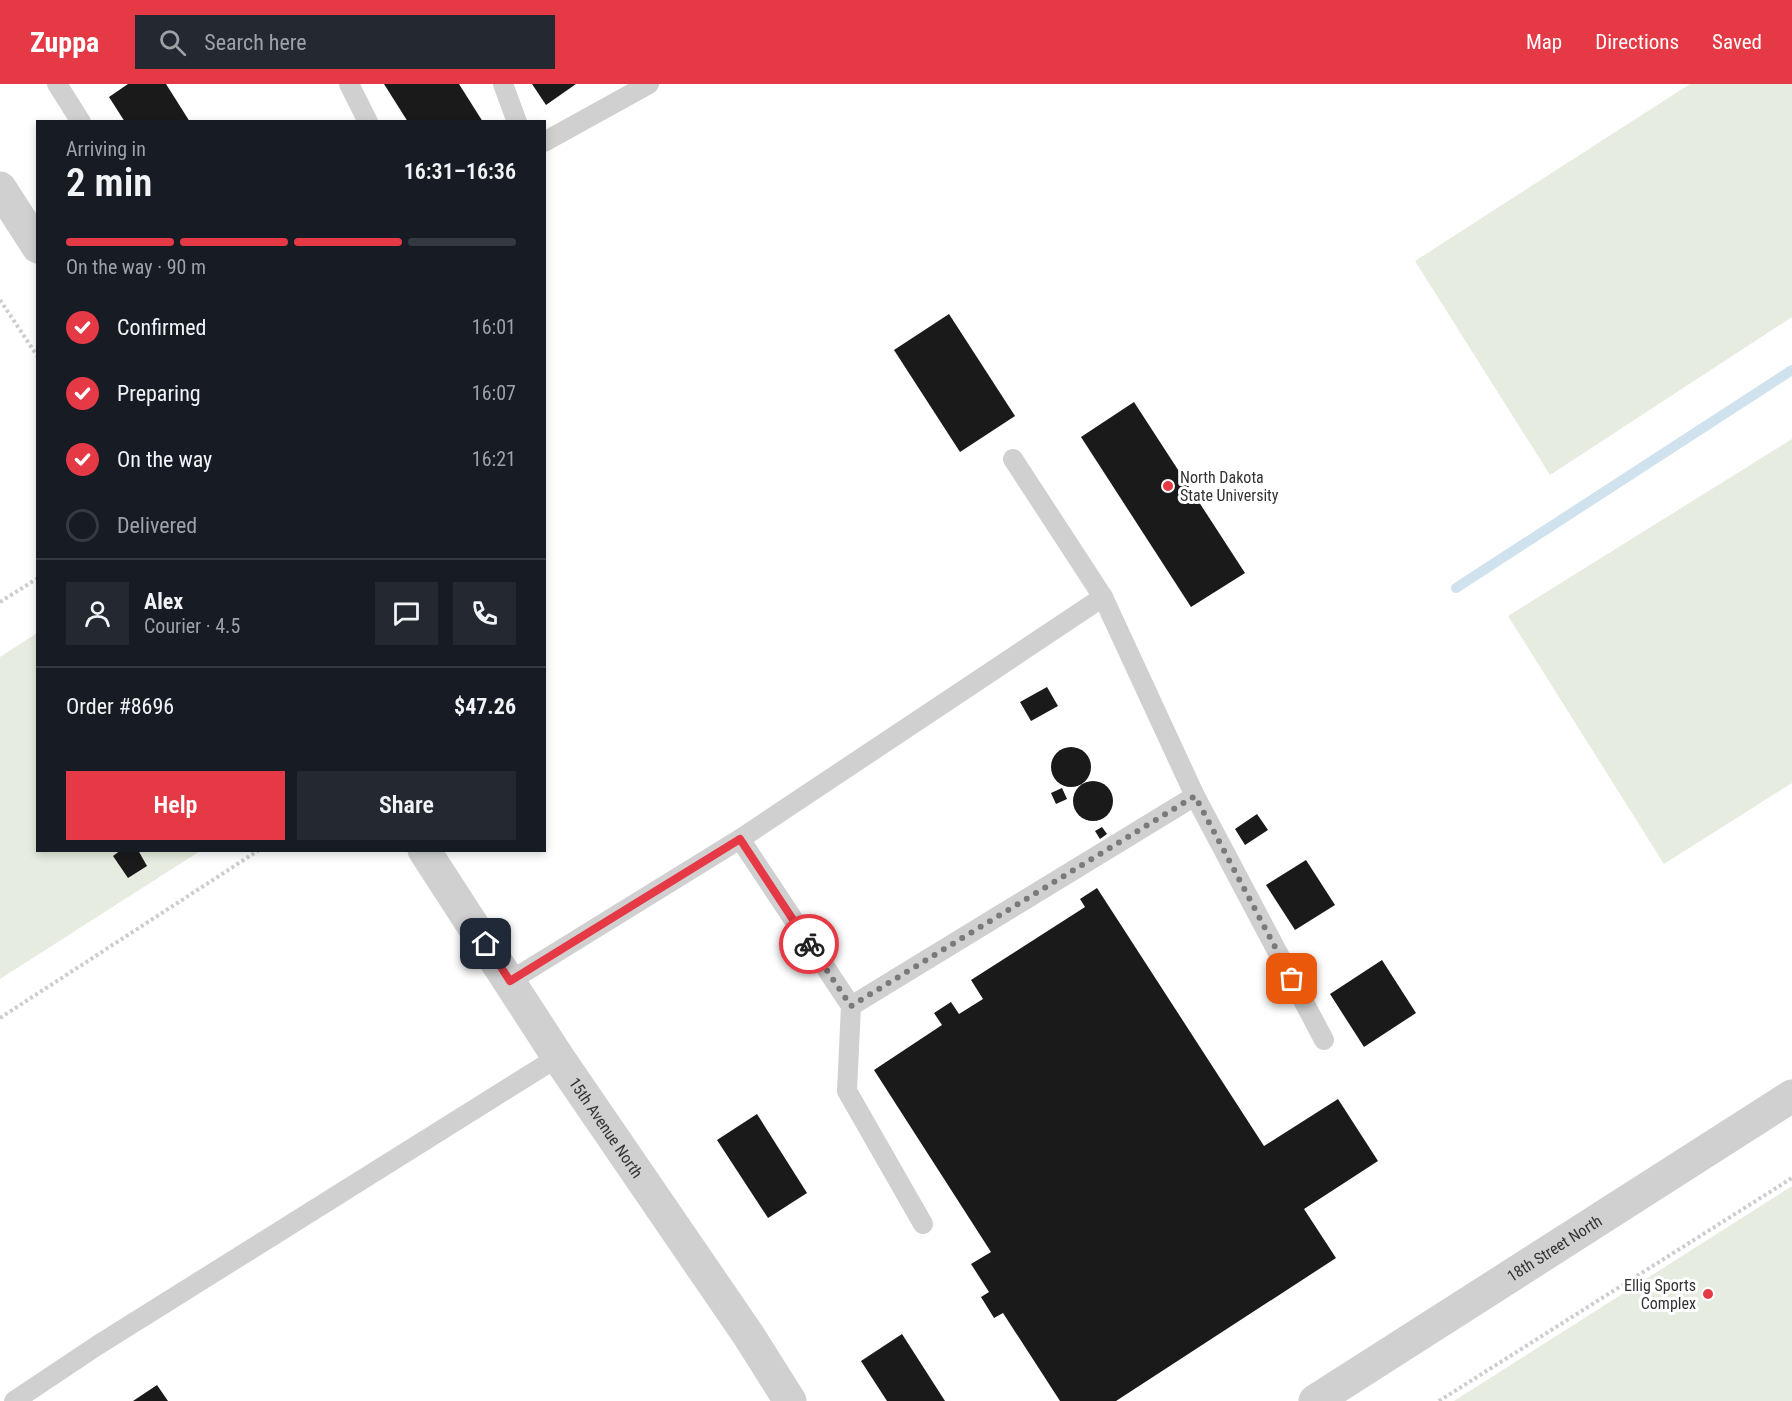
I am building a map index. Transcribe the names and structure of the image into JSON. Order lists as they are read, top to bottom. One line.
{"streets":{"street":["15th Avenue North","18th Street North"]},"places":["North Dakota State University","Ellig Sports Complex"],"page":{"header":"Zuppa","search":"Search here","nav":["Map","Directions","Saved"],"heading":["2 min","Arriving in","16:31–16:36"],"panel":["Alex","Courier · 4.5","Order #8696","$47.26"],"bar":"On the way · 90 m","list":[["Confirmed","16:01"],["Preparing","16:07"],["On the way","16:21"],"Delivered"],"buttons":["Help","Share"]}}
